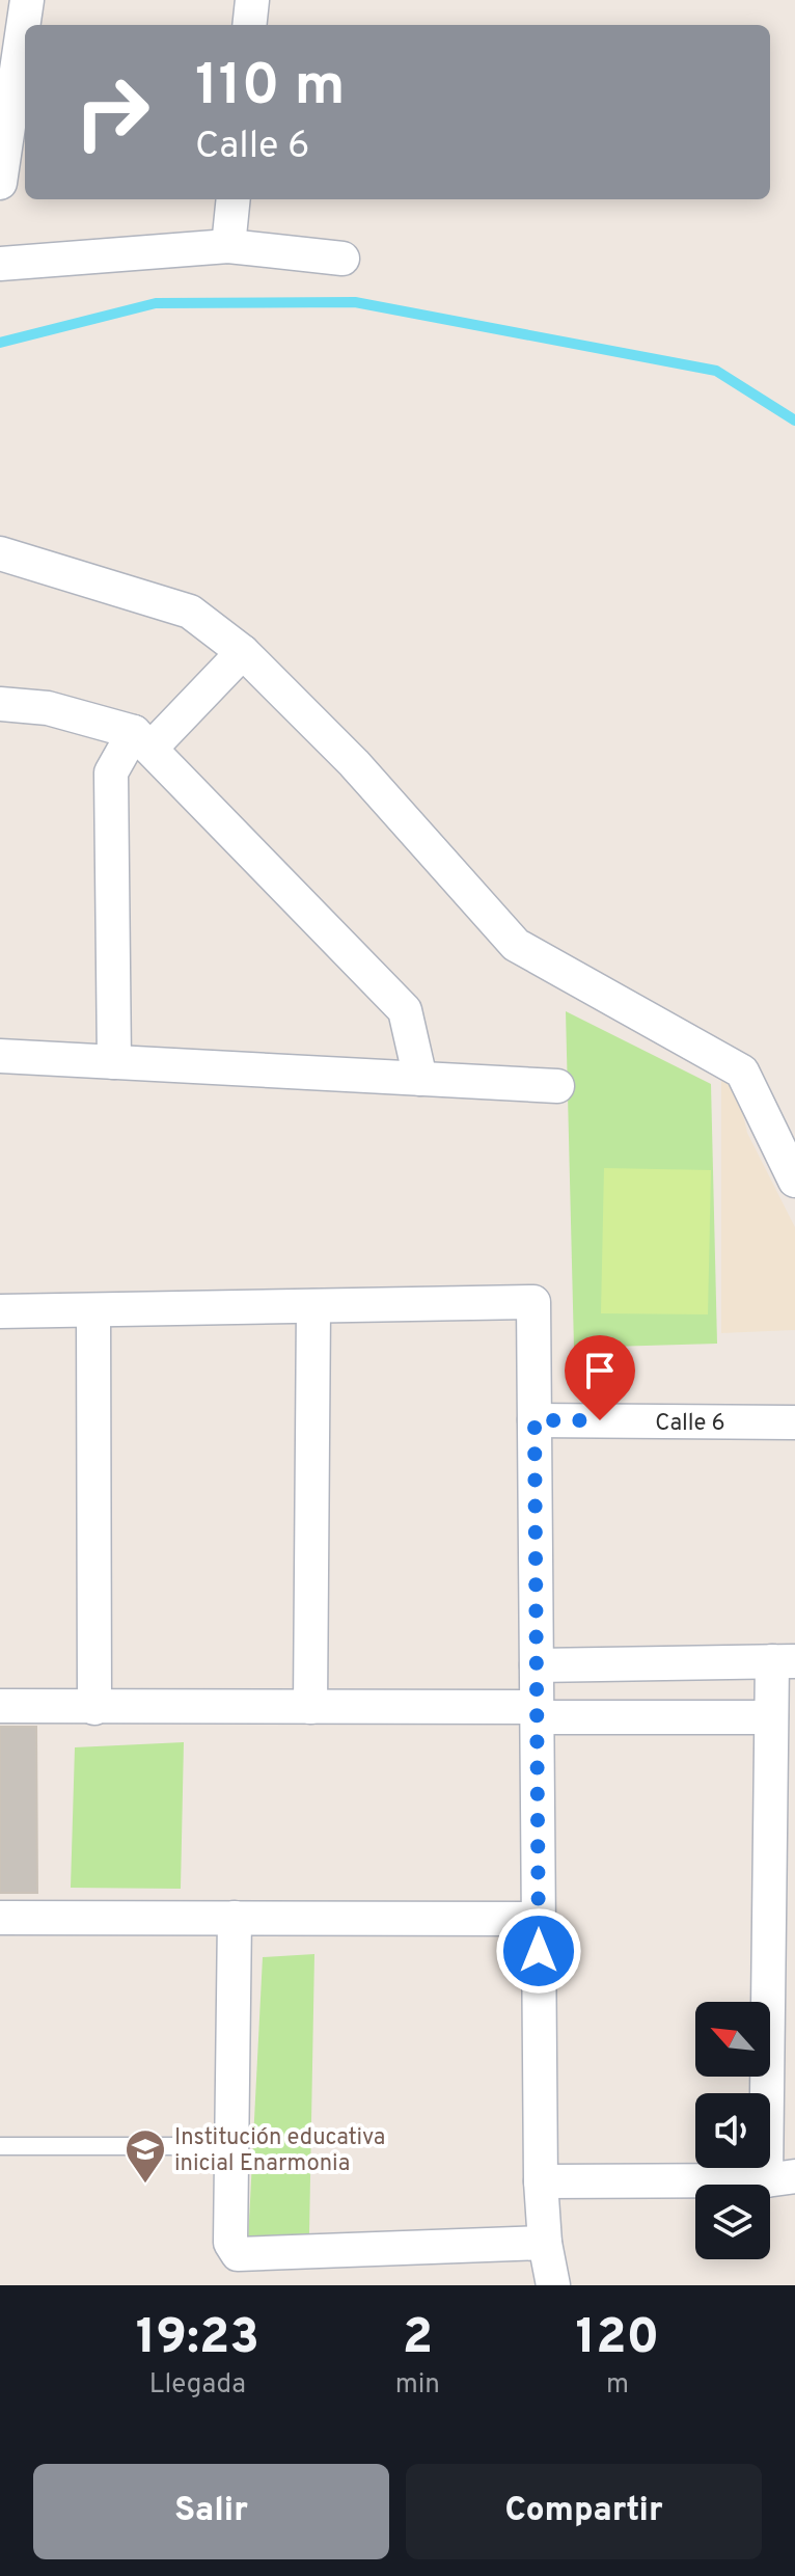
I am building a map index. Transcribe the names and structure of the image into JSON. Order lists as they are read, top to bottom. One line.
{"streets":{"street":["Calle 6"]},"places":{"school or university":["Institución educativa inicial Enarmonia"]},"north":"top left","page":{"turn":["110 m","Calle 6"],"eta":["19:23","Llegada","2","min","120","m"],"buttons":["Salir","Compartir"]}}
